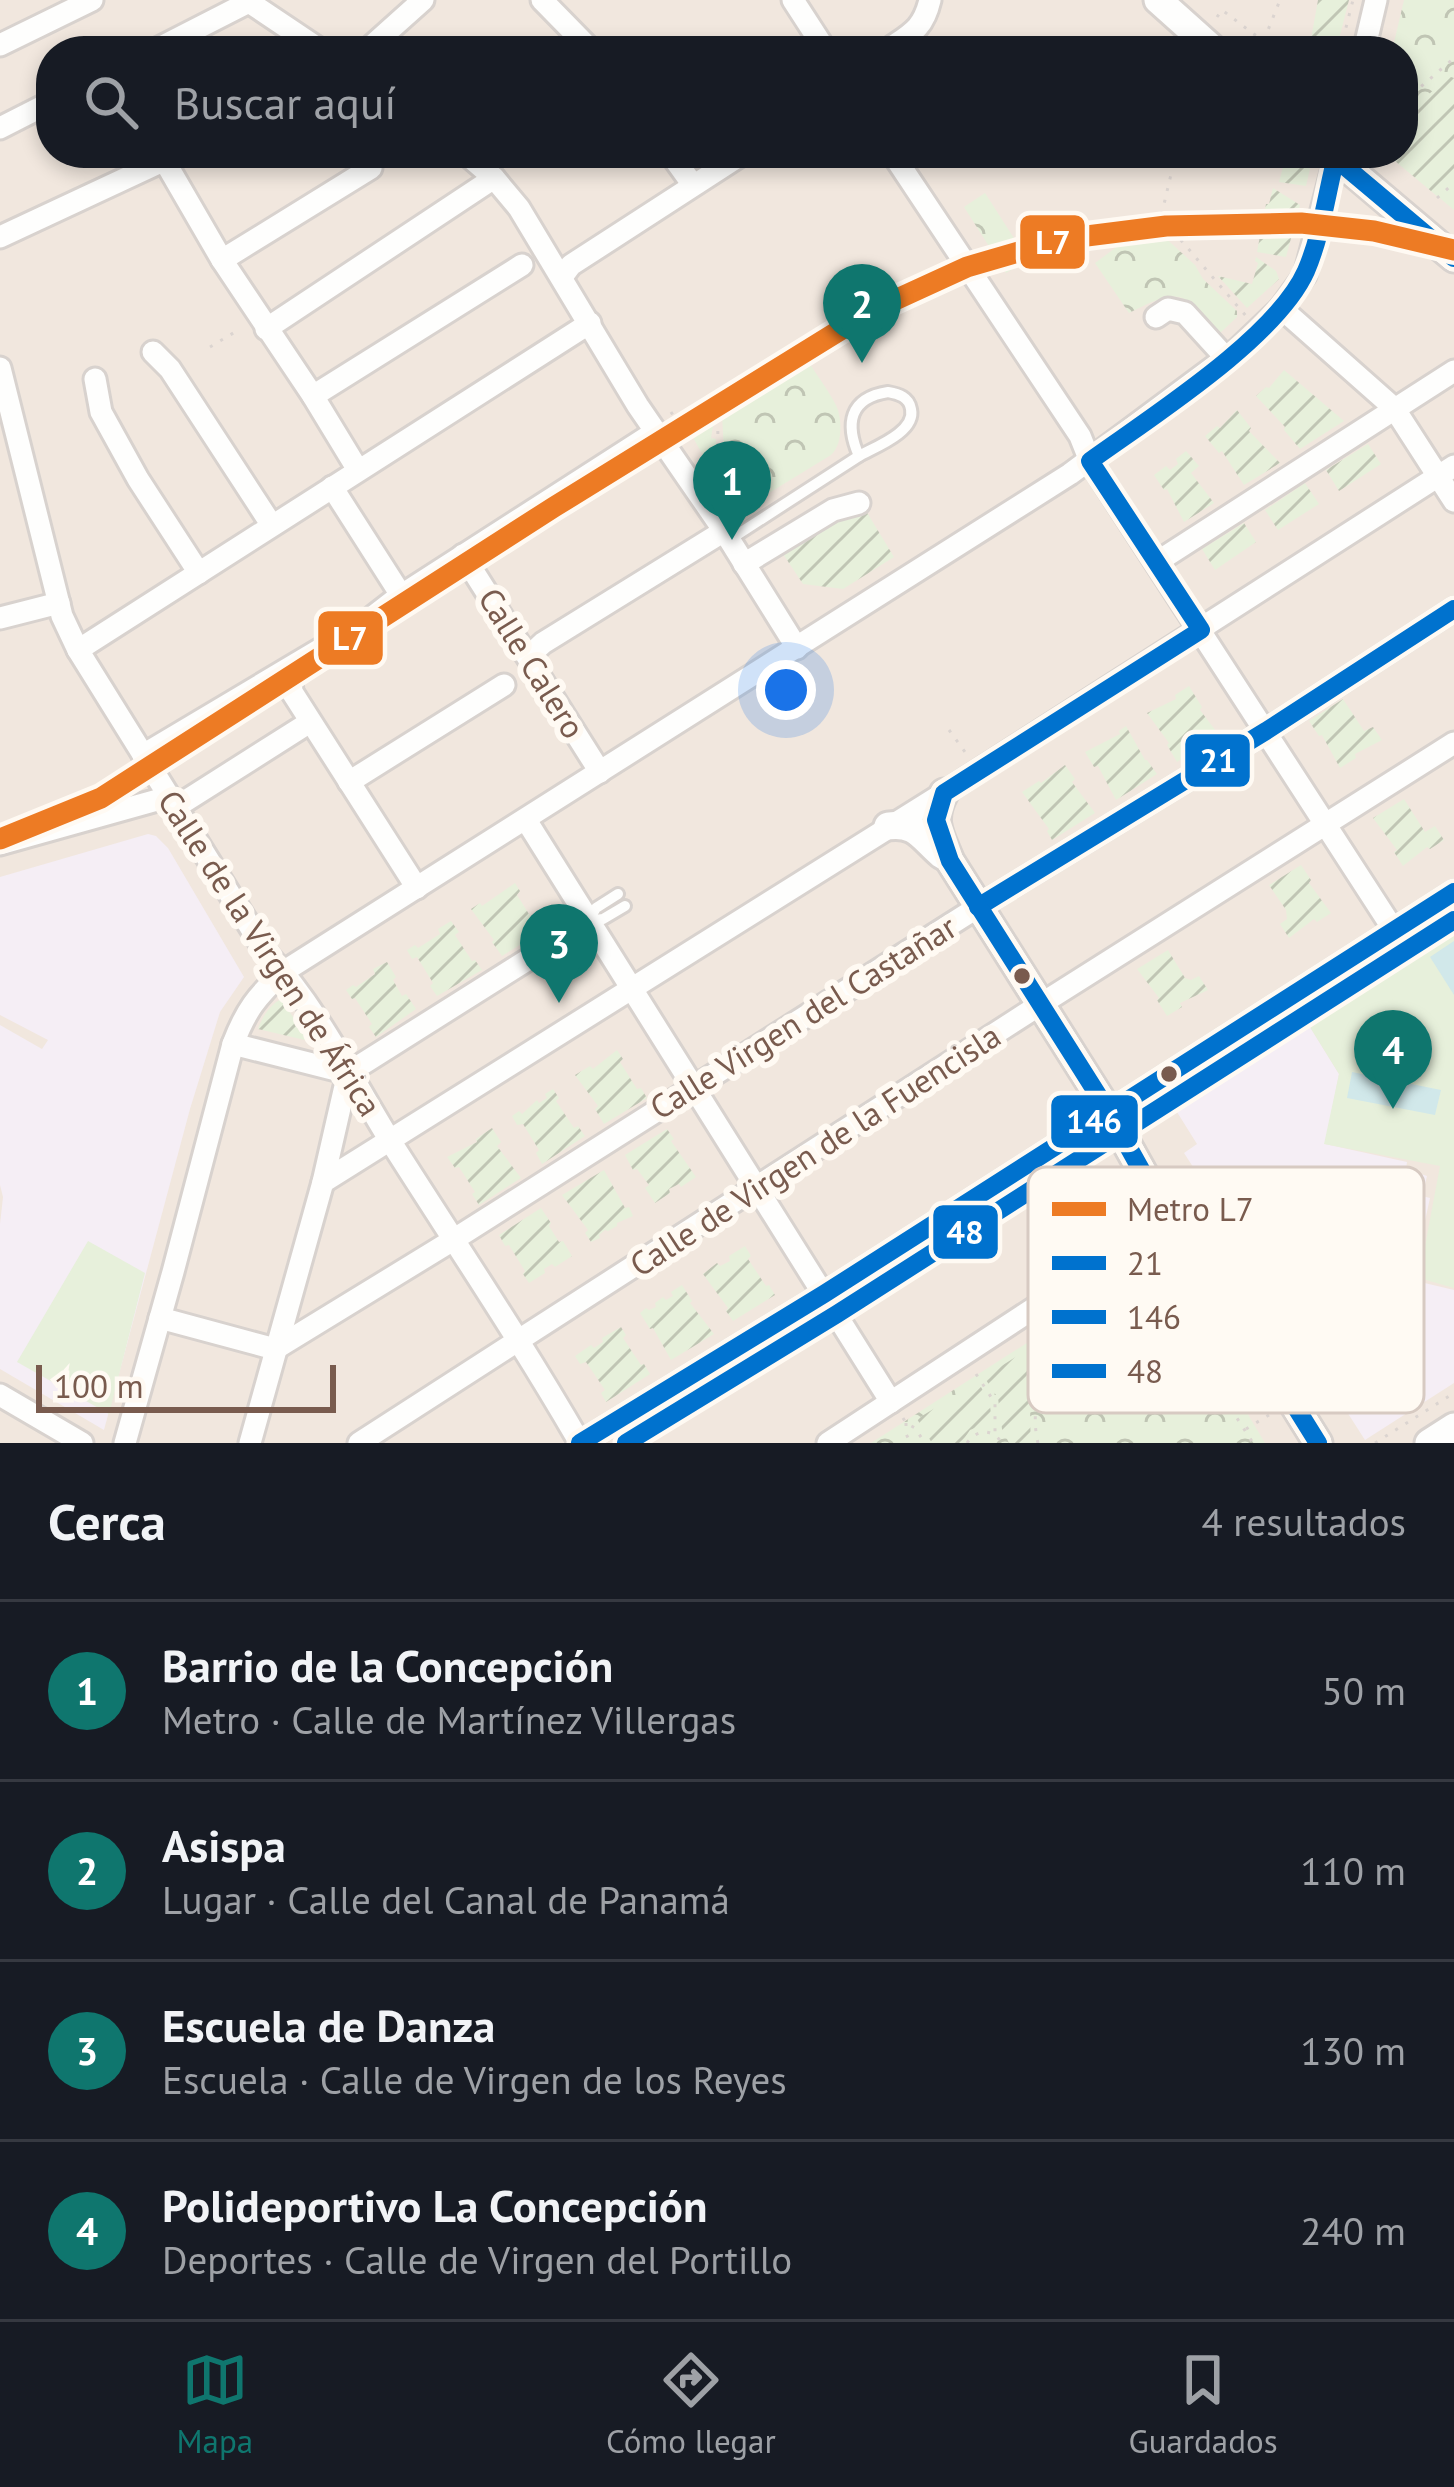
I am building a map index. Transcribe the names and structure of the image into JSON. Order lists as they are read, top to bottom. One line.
{"streets":{"street":["Calle Calero","Calle de la Virgen de África","Calle Virgen del Castañar","Calle de Virgen de la Fuencisla"]},"crossings":[["Calle de la Virgen de África","Calle Virgen del Castañar"],["Calle de la Virgen de África","Calle de Virgen de la Fuencisla"]],"lines":["transit line 21","metro line L7","transit line 146","transit line 48"],"legend":["Metro L7","21","146","48"],"scale_bar":"100 m","page":{"search":"Buscar aquí","pins":["2","1","3","4"],"scale":"100 m","heading":["Cerca","4 resultados"],"list":[{"mark":"1","name":"Barrio de la Concepción","note":"Metro · Calle de Martínez Villergas","value":"50 m"},{"mark":"2","name":"Asispa","note":"Lugar · Calle del Canal de Panamá","value":"110 m"},{"mark":"3","name":"Escuela de Danza","note":"Escuela · Calle de Virgen de los Reyes","value":"130 m"},{"mark":"4","name":"Polideportivo La Concepción","note":"Deportes · Calle de Virgen del Portillo","value":"240 m"}],"nav":["Mapa","Cómo llegar","Guardados"]}}
